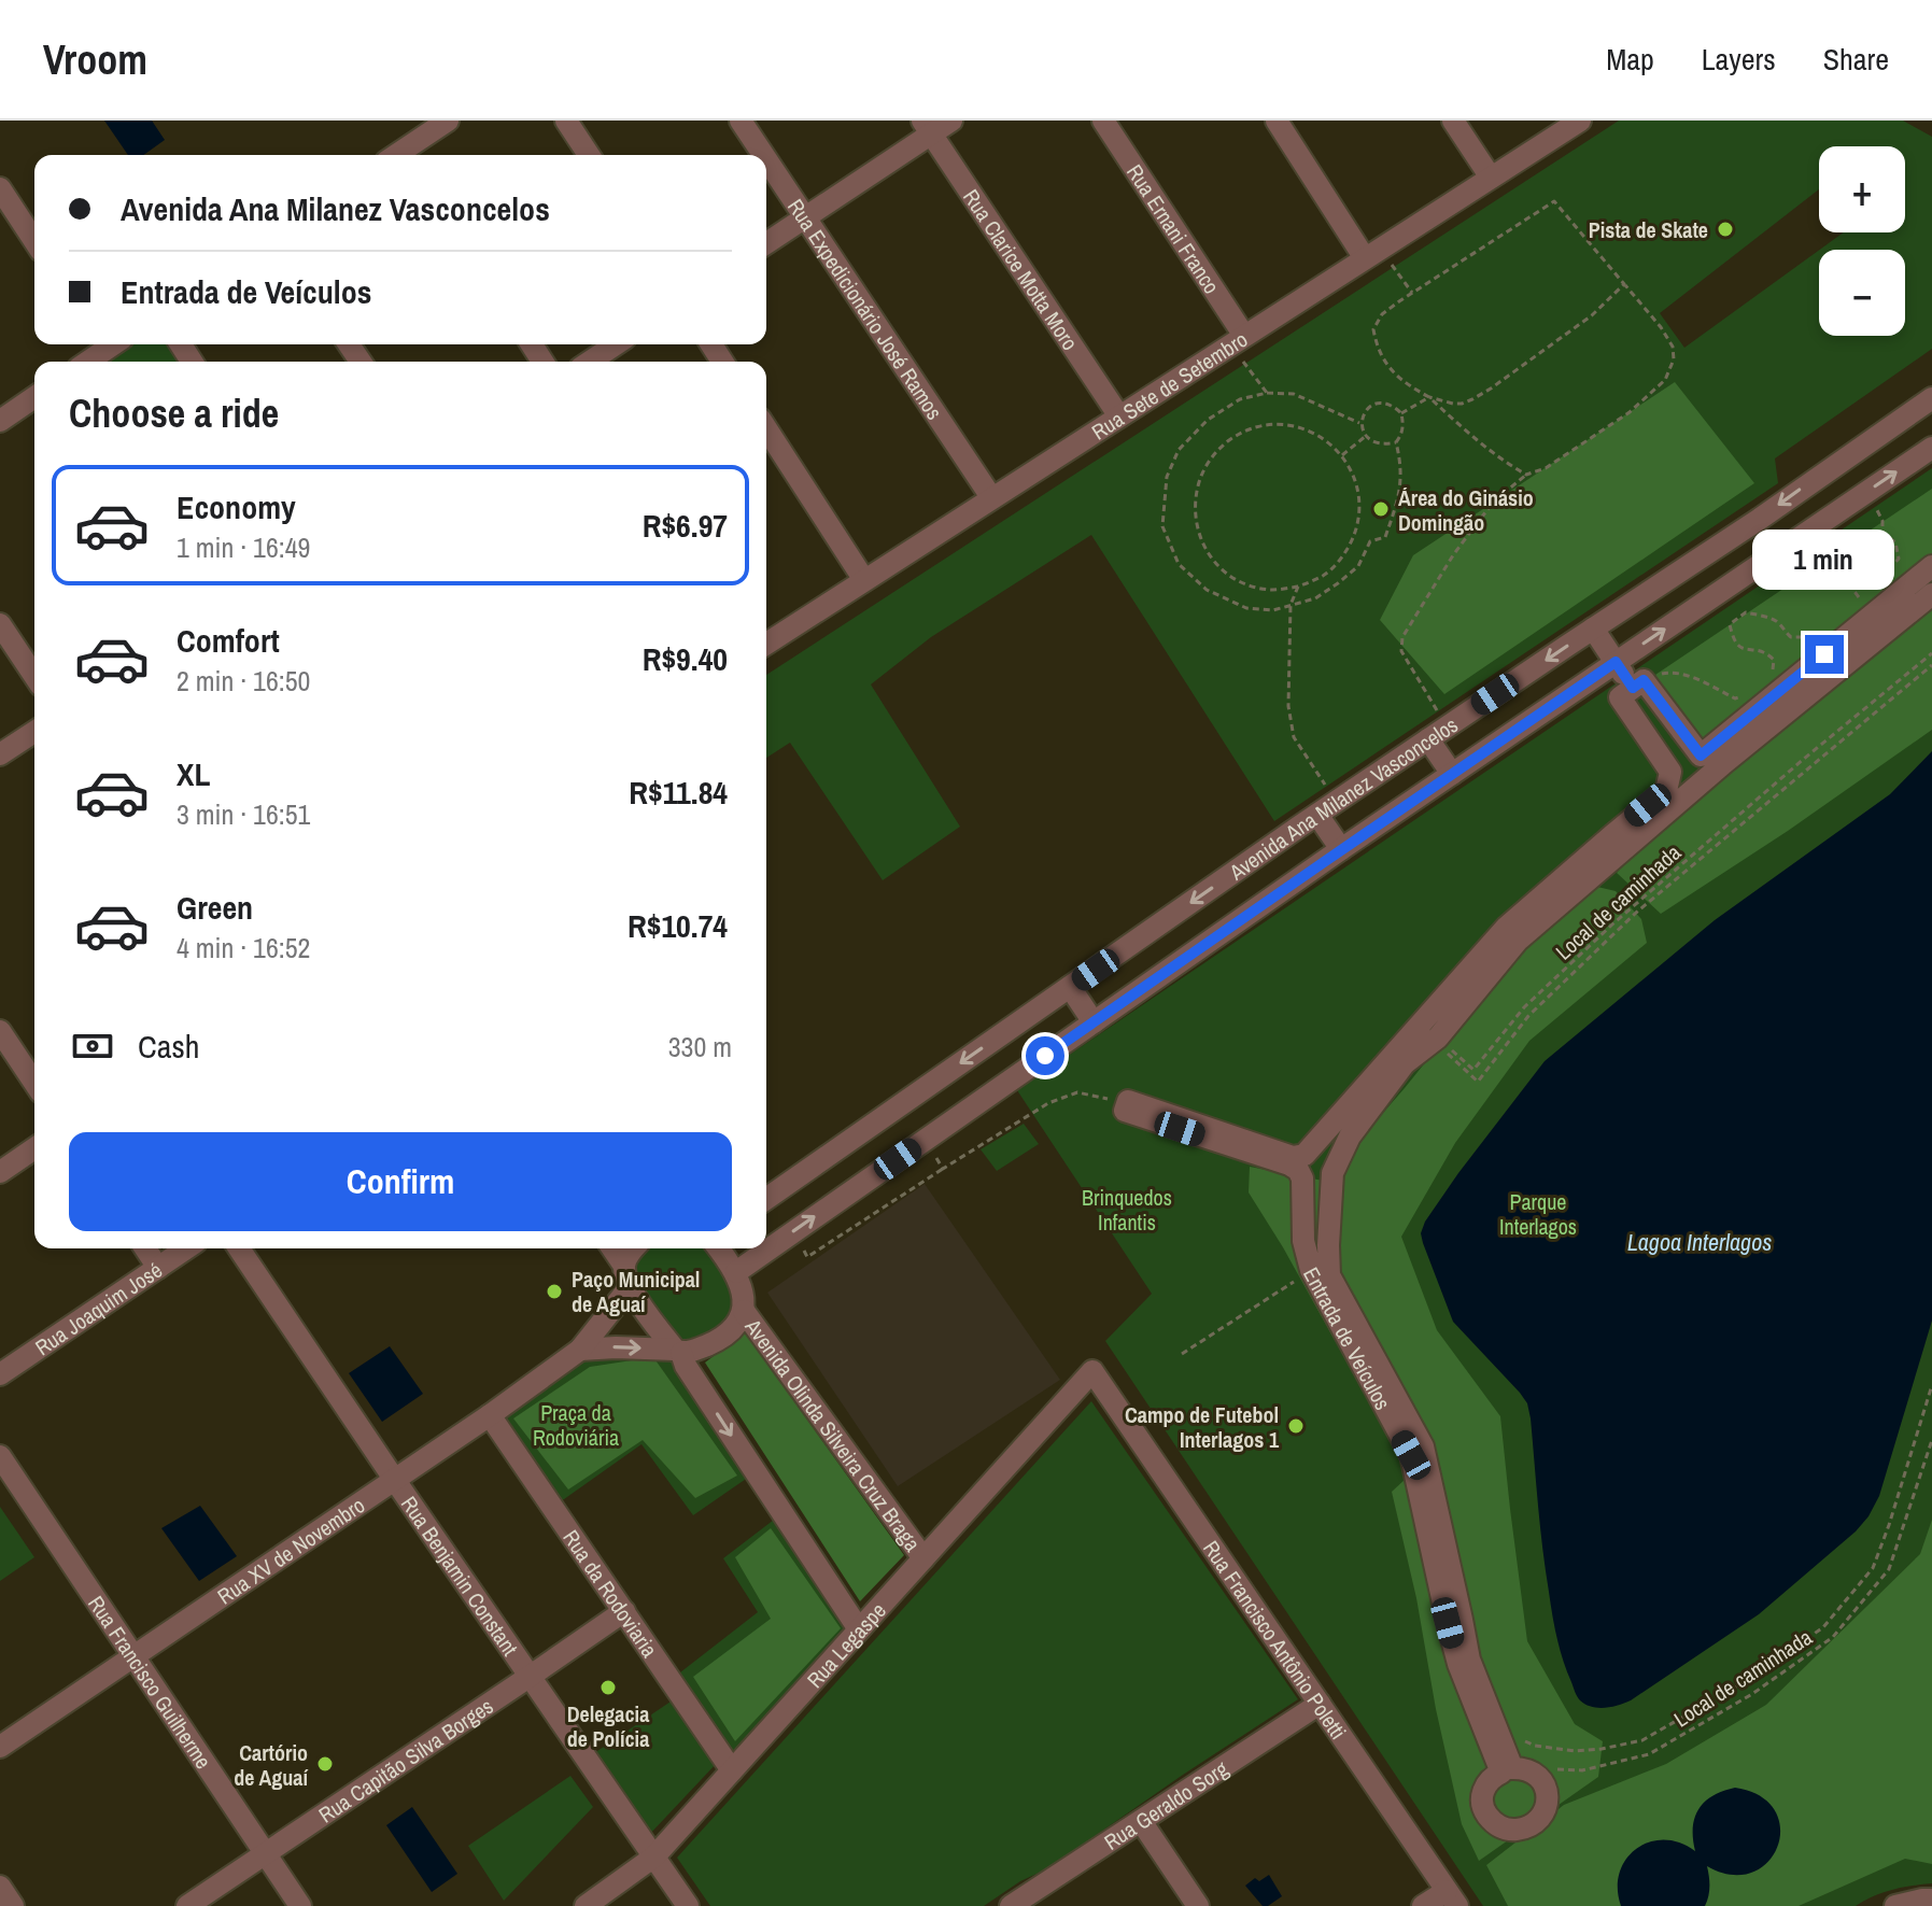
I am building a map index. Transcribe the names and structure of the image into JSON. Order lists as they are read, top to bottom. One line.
{"streets":{"street":["Rua Ernani Franco","Rua Clarice Motta Moro","Rua Expedicionário José Ramos","Rua Sete de Setembro","Avenida Ana Milanez Vasconcelos","Rua Joaquim José","Entrada de Veículos","Avenida Olinda Silveira Cruz Braga","Rua XV de Novembro","Rua Benjamin Constant","Rua da Rodoviaria","Rua Francisco Antônio Poletti","Rua Legaspe","Rua Francisco Guilherme","Rua Capitão Silva Borges","Rua Geraldo Sorg"],"path":["Local de caminhada"]},"crossings":[["Rua Ernani Franco","Rua Sete de Setembro"],["Rua Clarice Motta Moro","Rua Sete de Setembro"],["Rua Expedicionário José Ramos","Rua Sete de Setembro"],["Local de caminhada","Entrada de Veículos"],["Avenida Olinda Silveira Cruz Braga","Rua Legaspe"],["Rua XV de Novembro","Rua Benjamin Constant"],["Rua XV de Novembro","Rua da Rodoviaria"],["Rua XV de Novembro","Rua Francisco Guilherme"],["Rua Benjamin Constant","Rua Legaspe"],["Rua Benjamin Constant","Rua Capitão Silva Borges"],["Rua da Rodoviaria","Rua Legaspe"],["Rua da Rodoviaria","Rua Capitão Silva Borges"],["Rua Francisco Antônio Poletti","Rua Legaspe"],["Rua Francisco Antônio Poletti","Rua Geraldo Sorg"],["Rua Francisco Guilherme","Rua Capitão Silva Borges"]],"water":["Lagoa Interlagos"],"parks":["Brinquedos Infantis","Parque Interlagos","Praça da Rodoviária"],"places":["Pista de Skate","Área do Ginásio Domingão","Paço Municipal de Aguaí","Campo de Futebol Interlagos 1","Delegacia de Polícia","Cartório de Aguaí"],"page":{"header":"Vroom","nav":["Map","Layers","Share"],"map_buttons":["+","−"],"banner":["Avenida Ana Milanez Vasconcelos","Entrada de Veículos"],"heading":"Choose a ride","list":[{"name":"Economy","note":"1 min · 16:49","value":"R$6.97"},{"name":"Comfort","note":"2 min · 16:50","value":"R$9.40"},{"name":"XL","note":"3 min · 16:51","value":"R$11.84"},{"name":"Green","note":"4 min · 16:52","value":"R$10.74"}],"bubble":"1 min","pay":["Cash","330 m"],"buttons":"Confirm"}}
